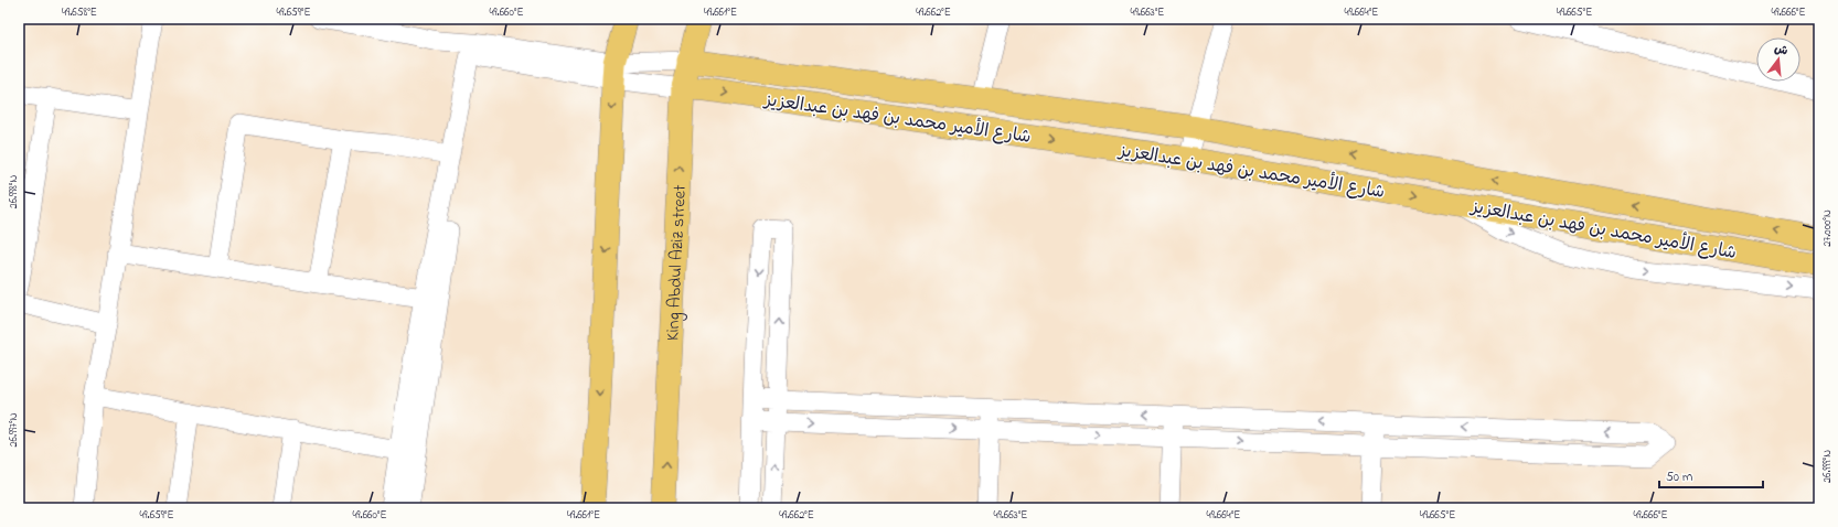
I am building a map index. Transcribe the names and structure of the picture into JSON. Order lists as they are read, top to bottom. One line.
{"streets":{"main road":["شارع الأمير محمد بن فهد بن عبدالعزيز","King Abdul Aziz street"]},"crossings":[["شارع الأمير محمد بن فهد بن عبدالعزيز","King Abdul Aziz street"]],"scale_bar":"50 m","north":"top","coordinates":["49.658°E","49.659°E","49.660°E","49.661°E","49.662°E","49.663°E","49.664°E","49.665°E","49.666°E","26.998°N","27.000°N","26.997°N","26.999°N"]}
